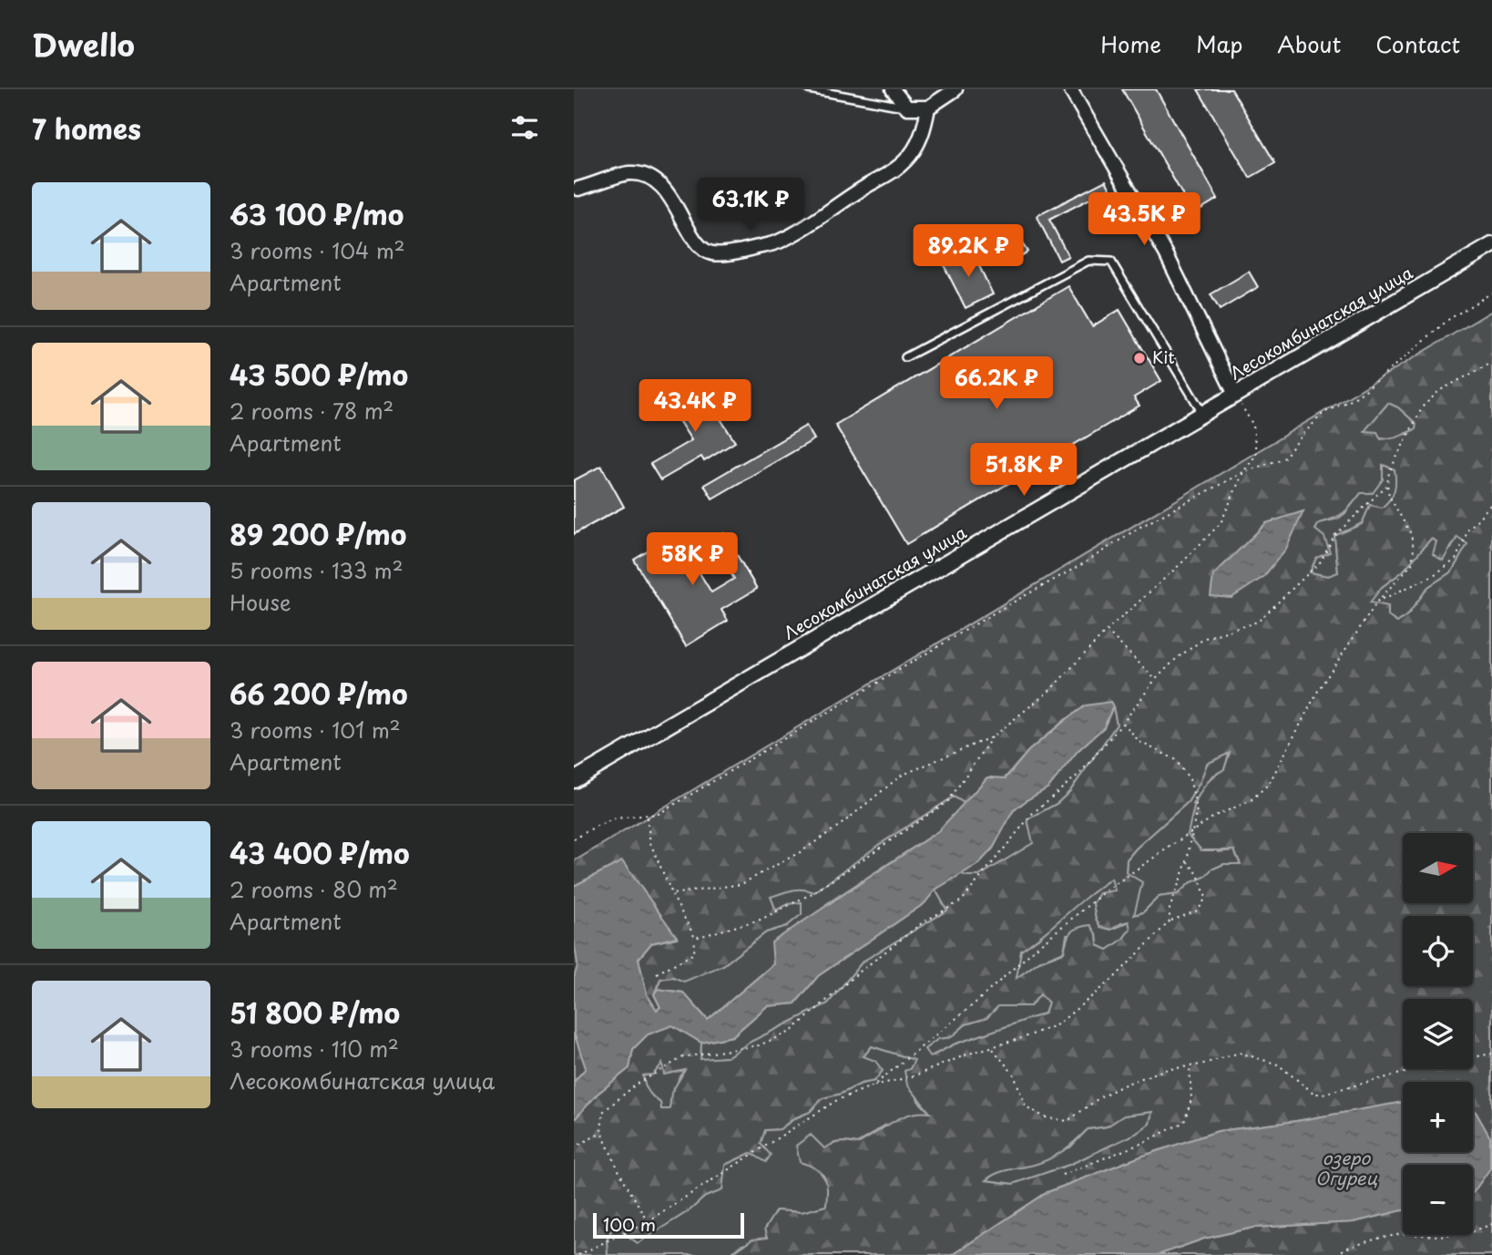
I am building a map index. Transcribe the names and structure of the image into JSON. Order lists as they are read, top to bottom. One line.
{"streets":{"street":["Лесокомбинатская улица"]},"water":["озеро Огурец"],"places":["Kit"],"scale_bar":"100 m","north":"right","page":{"header":"Dwello","nav":["Home","Map","About","Contact"],"heading":"7 homes","list":[{"name":"63 100 ₽/mo","note":"3 rooms · 104 m² · Apartment"},{"name":"43 500 ₽/mo","note":"2 rooms · 78 m² · Apartment"},{"name":"89 200 ₽/mo","note":"5 rooms · 133 m² · House"},{"name":"66 200 ₽/mo","note":"3 rooms · 101 m² · Apartment"},{"name":"43 400 ₽/mo","note":"2 rooms · 80 m² · Apartment"},{"name":"51 800 ₽/mo","note":"3 rooms · 110 m² · Лесокомбинатская улица"}],"price":["63.1K ₽","43.5K ₽","89.2K ₽","66.2K ₽","43.4K ₽","51.8K ₽","58K ₽"],"map_buttons":["+","−"],"scale":"100 m"}}
